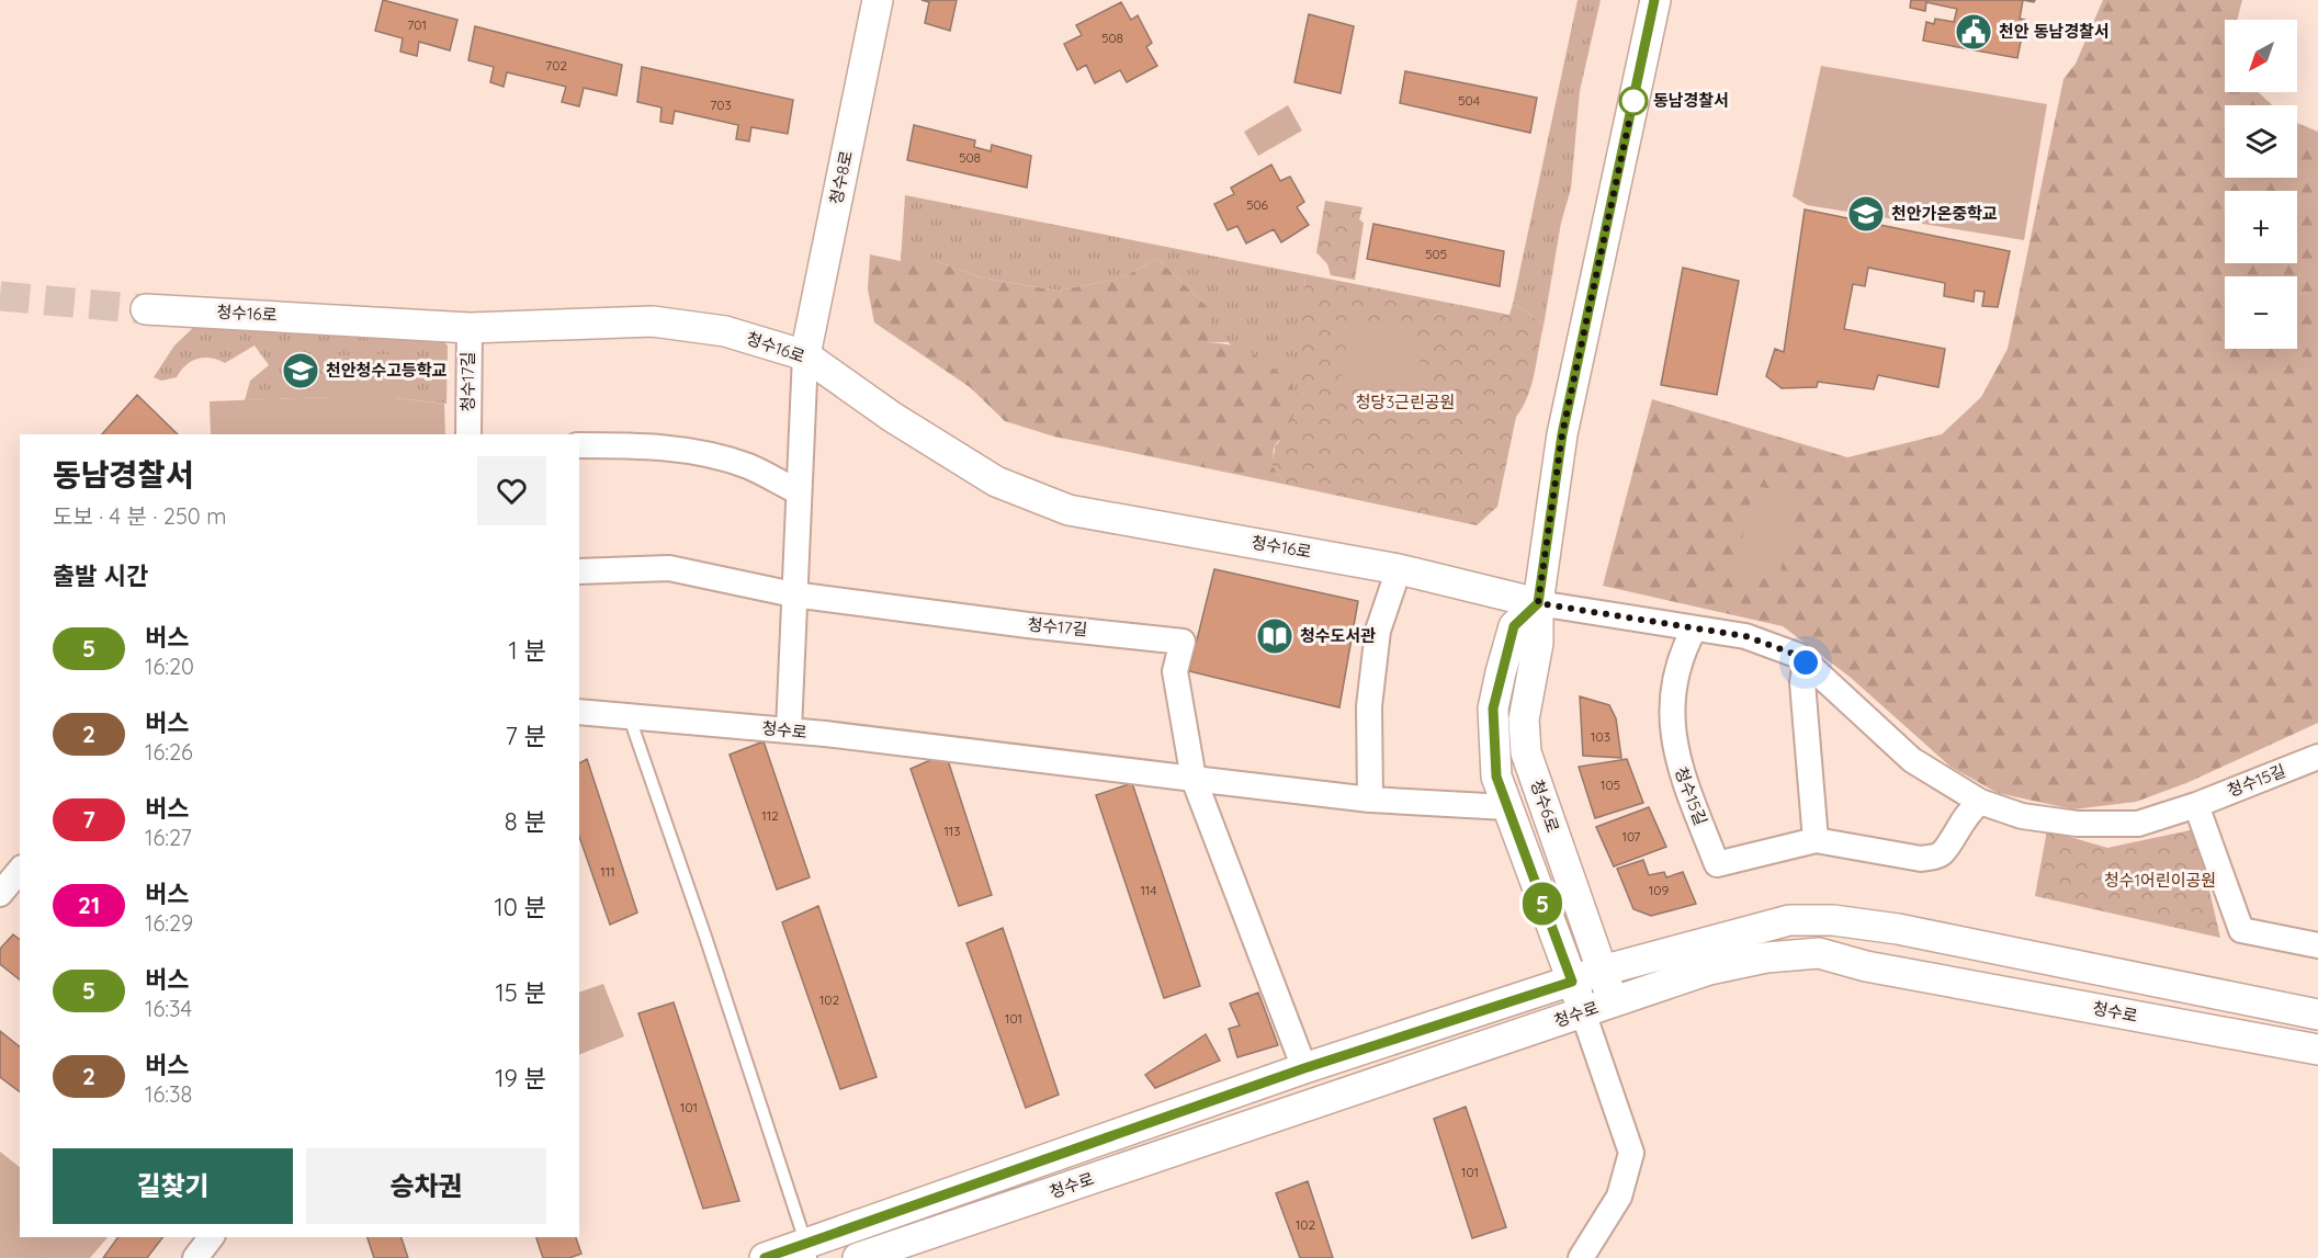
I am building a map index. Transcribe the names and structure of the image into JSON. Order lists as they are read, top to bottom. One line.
{"streets":{"street":["청수8로","청수16로","청수17길","청수로","청수15길","청수6로"]},"crossings":[["청수8로","청수16로"],["청수16로","청수17길"],["청수16로","청수15길"],["청수16로","청수6로"],["청수17길","청수로"],["청수로","청수6로"],["청수15길","청수6로"]],"parks":["청당3근린공원","청수1어린이공원"],"places":{"public building":["천안 동남경찰서"],"other":["동남경찰서"],"school or university":["천안가온중학교","천안청수고등학교"],"library":["청수도서관"]},"lines":["bus line 5"],"house_numbers":["701","508","702","504","703","508","506","505","103","105","112","113","107","111","114","109","102","101","101","101","102"],"north":"bottom left","page":{"on_map":"5","map_buttons":["+","−"],"heading":[["동남경찰서","도보 · 4 분 · 250 m"],"출발 시간"],"list":[{"mark":"5","name":"버스","note":"16:20","value":"1 분"},{"mark":"2","name":"버스","note":"16:26","value":"7 분"},{"mark":"7","name":"버스","note":"16:27","value":"8 분"},{"mark":"21","name":"버스","note":"16:29","value":"10 분"},{"mark":"5","name":"버스","note":"16:34","value":"15 분"},{"mark":"2","name":"버스","note":"16:38","value":"19 분"}],"buttons":["길찾기","승차권"]}}
